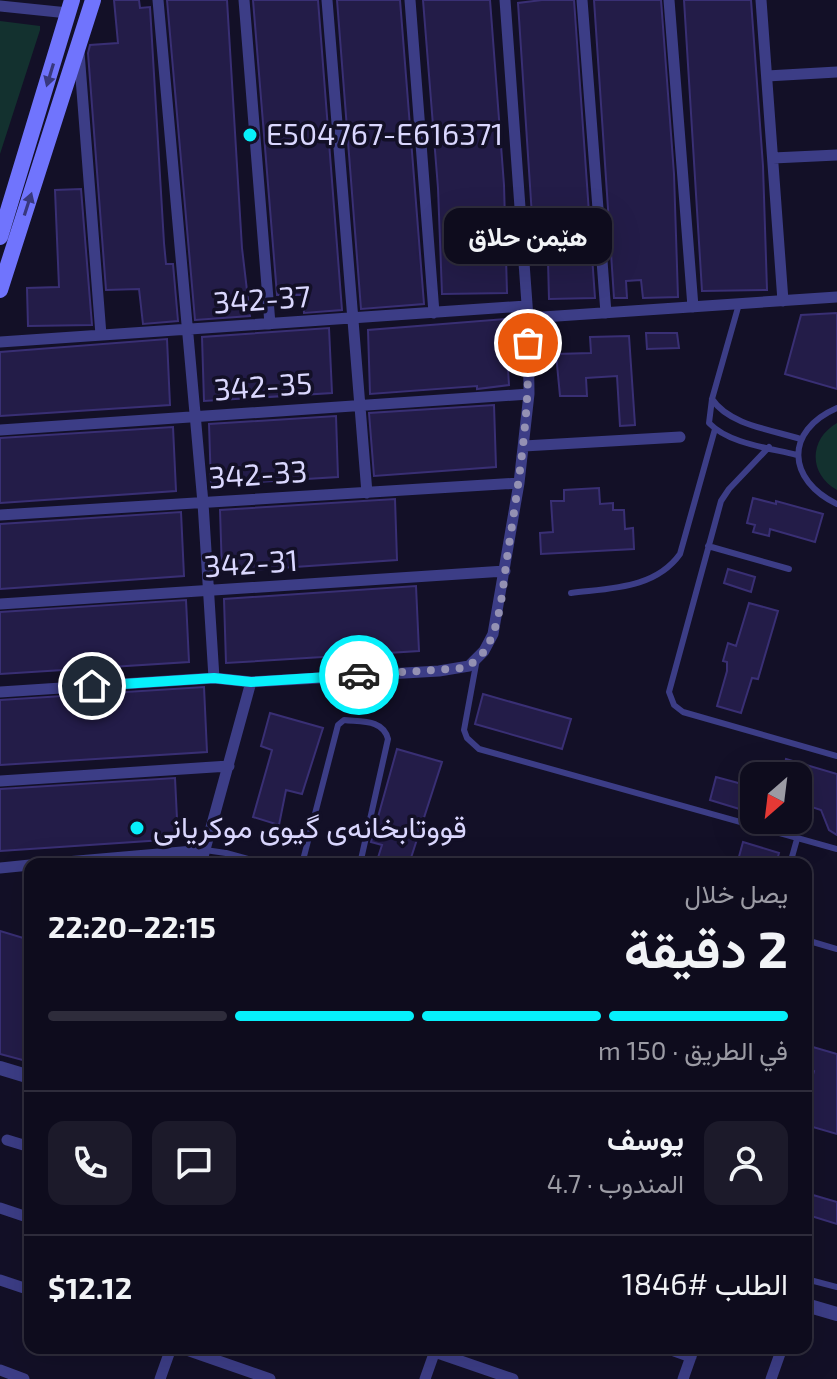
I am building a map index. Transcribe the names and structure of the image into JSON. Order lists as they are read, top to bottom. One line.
{"streets":{"street":["342-37","342-35","342-33","342-31"]},"places":["E504767-E616371","هێمن حلاق","قووتابخانەی گيوی موكريانی"],"north":"bottom left","page":{"bubble":"هێمن حلاق","heading":["2 دقيقة","يصل خلال","22:15–22:20"],"panel":["يوسف","المندوب · 4.7","الطلب #1846","$12.12"],"bar":"في الطريق · 150 m"}}
